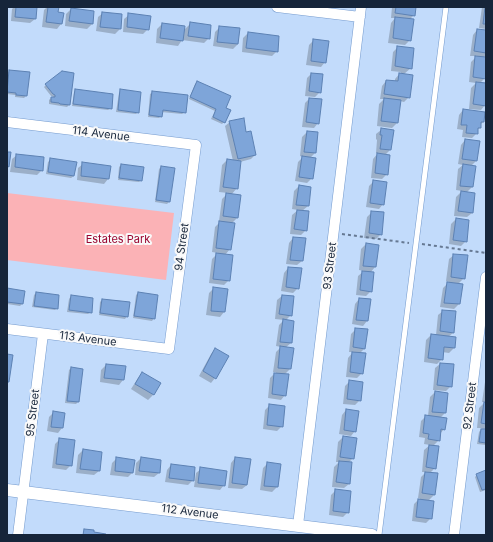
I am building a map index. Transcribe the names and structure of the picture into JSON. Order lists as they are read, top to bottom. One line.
{"streets":{"street":["114 Avenue","94 Street","93 Street","113 Avenue","92 Street","95 Street","112 Avenue"]},"crossings":[["114 Avenue","94 Street"],["94 Street","113 Avenue"],["93 Street","112 Avenue"],["113 Avenue","95 Street"],["95 Street","112 Avenue"]],"parks":["Estates Park"]}
